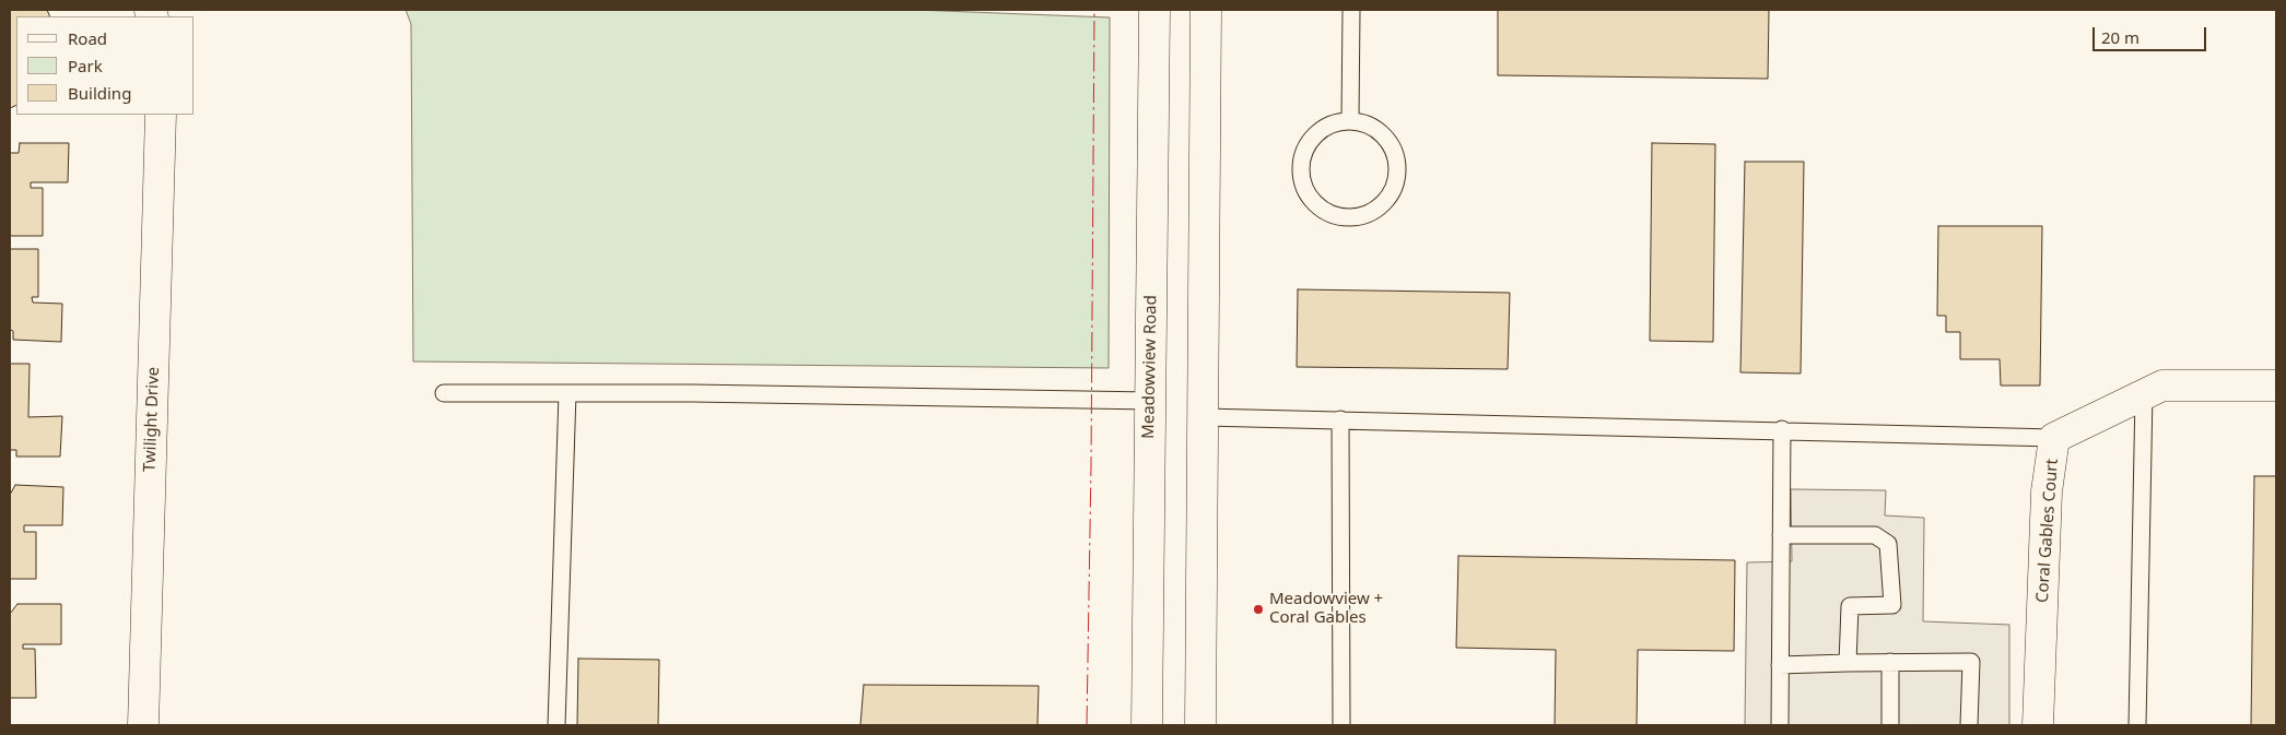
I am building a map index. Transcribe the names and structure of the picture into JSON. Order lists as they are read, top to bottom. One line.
{"streets":{"main road":["Meadowview Road","Twilight Drive","Coral Gables Court"]},"places":["Meadowview + Coral Gables"],"legend":["Road","Park","Building"],"scale_bar":"20 m"}
